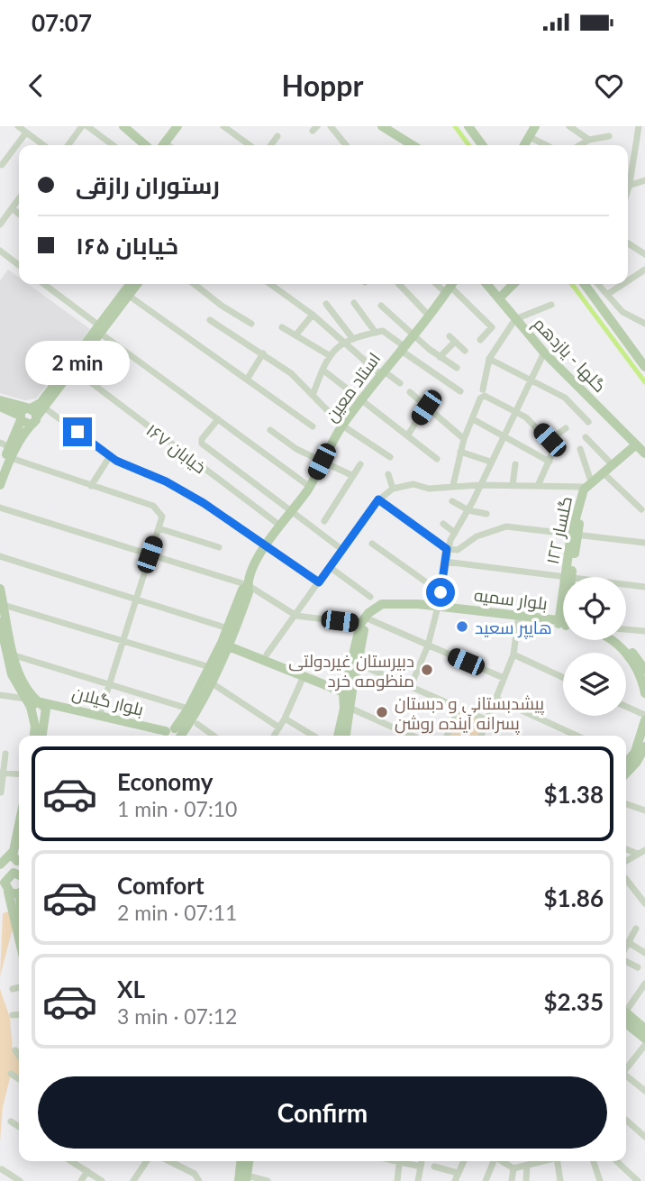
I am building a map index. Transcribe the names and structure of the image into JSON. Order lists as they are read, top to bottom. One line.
{"streets":{"main road":["گلها - یازدهم","استاد معین","گلسار ۱۲۲","بلوار سمیه","بلوار گیلان"],"street":["خیابان ۱۶۷"]},"crossings":[["گلها - یازدهم","گلسار ۱۲۲"],["استاد معین","خیابان ۱۶۷"]],"places":["هایپر سعید","دبیرستان غیردولتی منظومه خرد","پیشدبستانی و دبستان پسرانه آینده روشن"],"page":{"status":"07:07","header":"Hoppr","banner":["رستوران رازقی","خیابان ۱۶۵"],"bubble":"2 min","list":[{"name":"Economy","note":"1 min · 07:10","value":"$1.38"},{"name":"Comfort","note":"2 min · 07:11","value":"$1.86"},{"name":"XL","note":"3 min · 07:12","value":"$2.35"}],"buttons":"Confirm"}}
